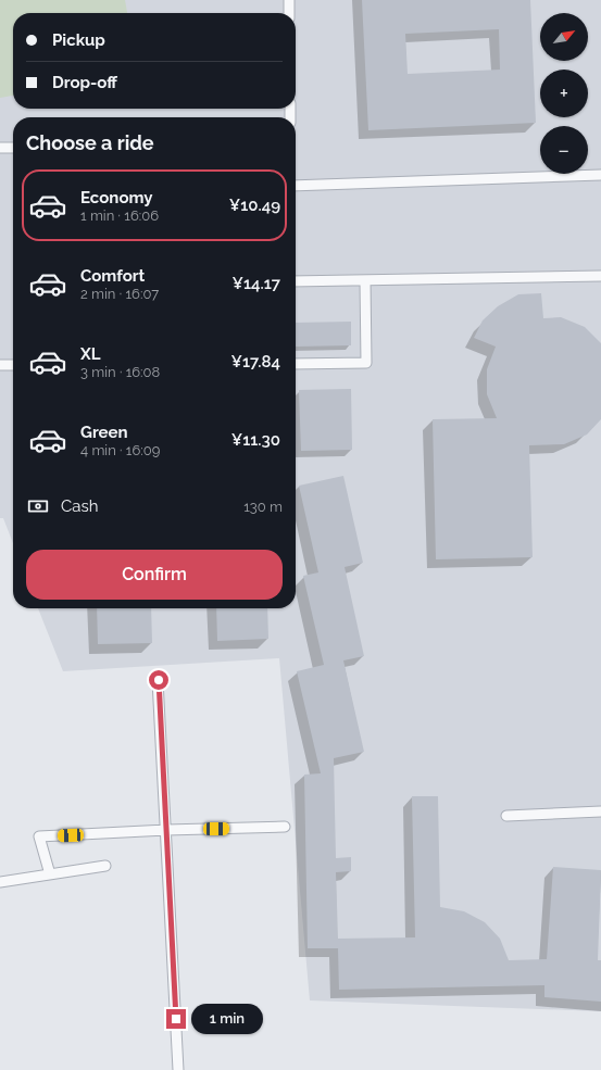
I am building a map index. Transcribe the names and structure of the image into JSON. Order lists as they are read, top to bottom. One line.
{"north":"top right","page":{"map_buttons":["+","−"],"banner":["Pickup","Drop-off"],"heading":"Choose a ride","list":[{"name":"Economy","note":"1 min · 16:06","value":"¥10.49"},{"name":"Comfort","note":"2 min · 16:07","value":"¥14.17"},{"name":"XL","note":"3 min · 16:08","value":"¥17.84"},{"name":"Green","note":"4 min · 16:09","value":"¥11.30"}],"pay":["Cash","130 m"],"buttons":"Confirm","bubble":"1 min"}}
